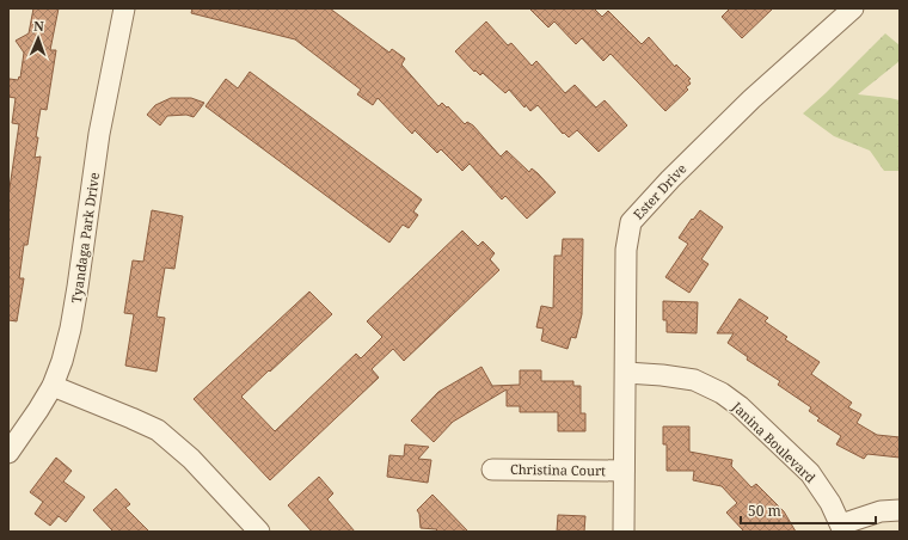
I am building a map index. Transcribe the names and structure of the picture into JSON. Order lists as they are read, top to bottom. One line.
{"streets":{"street":["Ester Drive","Tyandaga Park Drive","Janina Boulevard","Christina Court"]},"crossings":[["Ester Drive","Janina Boulevard"],["Ester Drive","Christina Court"]],"scale_bar":"50 m","north":"top"}
